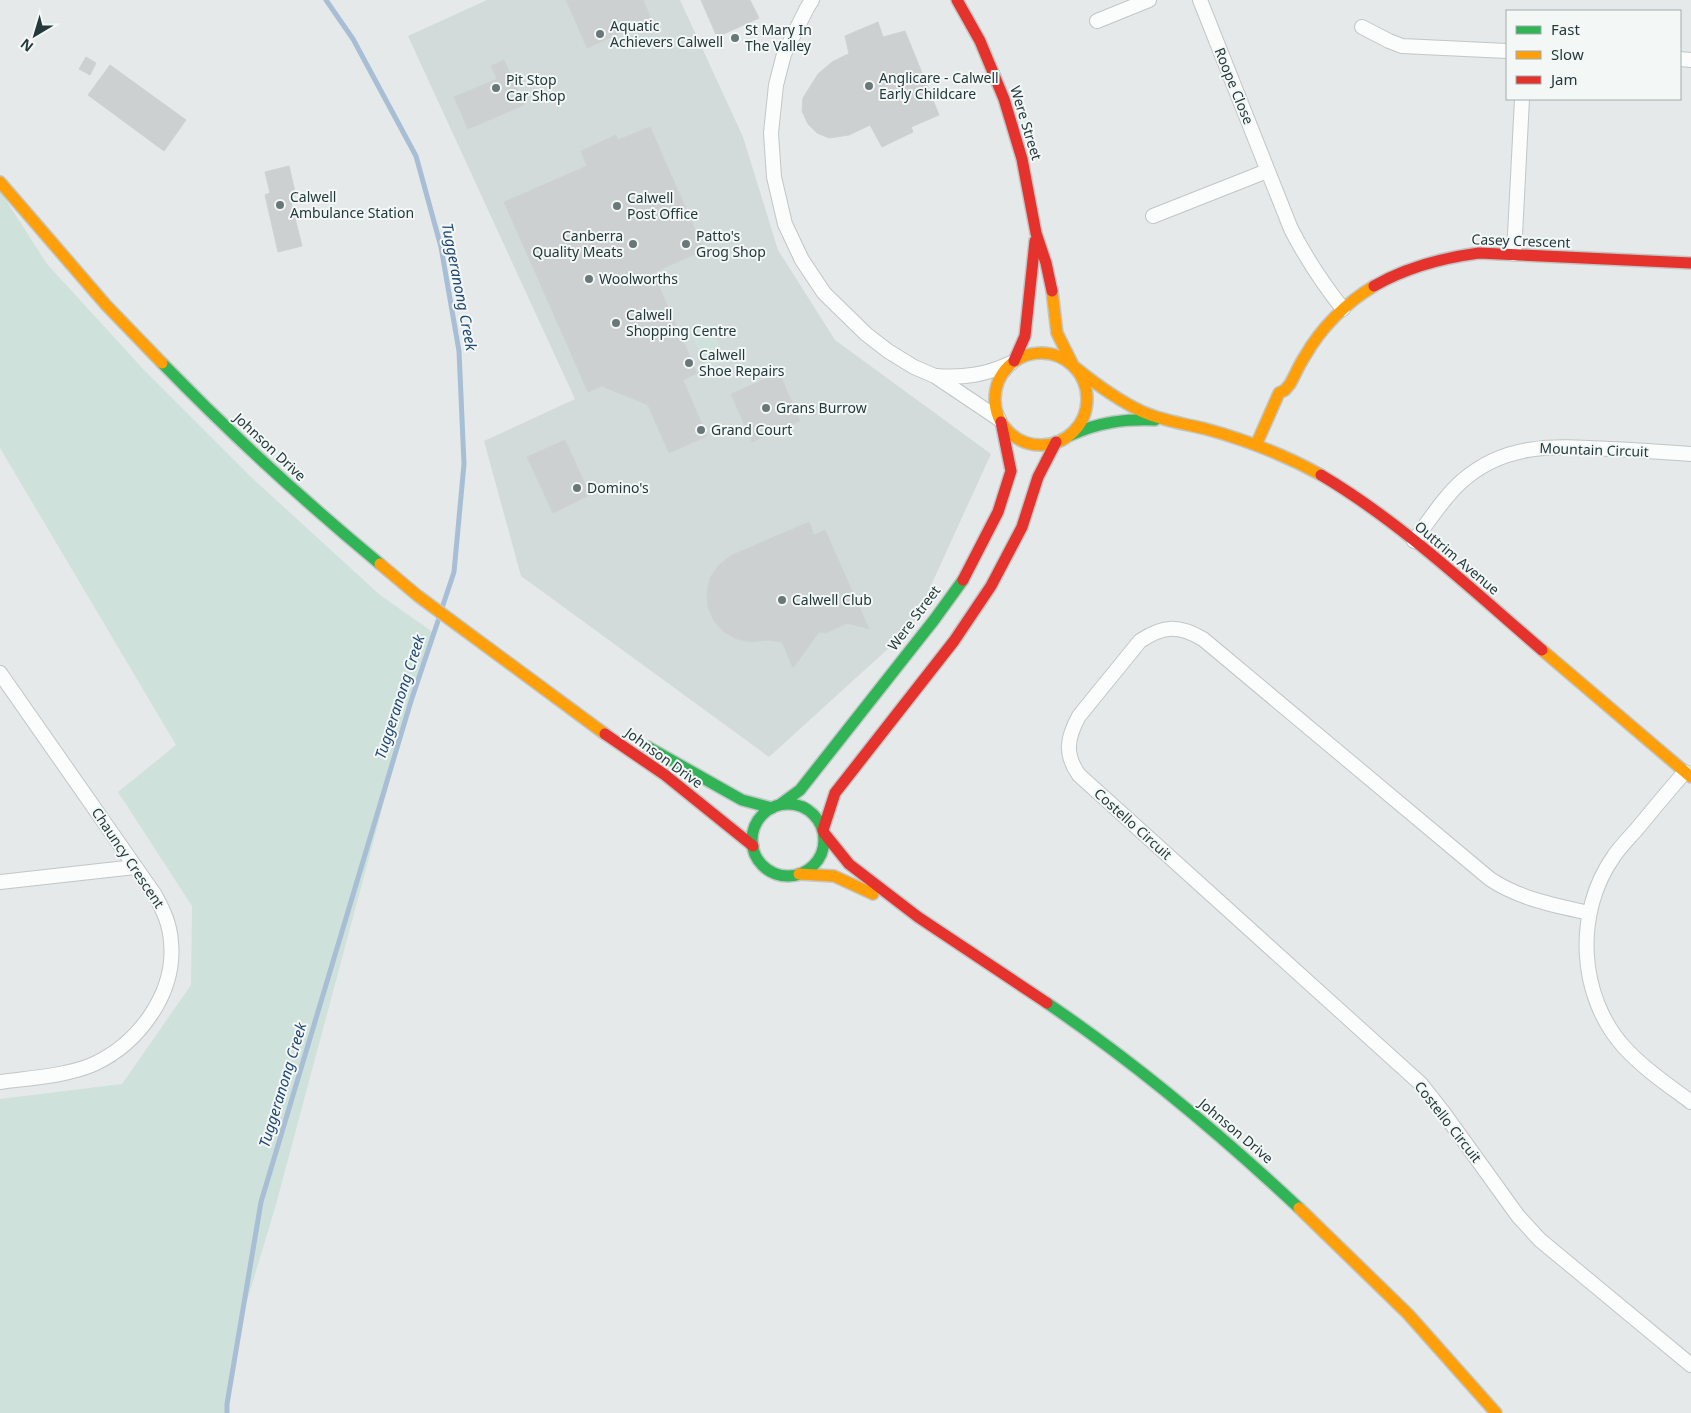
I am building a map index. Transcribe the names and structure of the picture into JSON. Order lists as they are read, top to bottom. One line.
{"streets":{"street":["Roope Close","Were Street","Casey Crescent","Johnson Drive","Mountain Circuit","Outtrim Avenue","Costello Circuit","Chauncy Crescent"]},"crossings":[["Roope Close","Casey Crescent"],["Were Street","Johnson Drive"],["Were Street","Outtrim Avenue"],["Casey Crescent","Outtrim Avenue"],["Mountain Circuit","Outtrim Avenue"]],"water":["Tuggeranong Creek"],"places":["Aquatic Achievers Calwell","St Mary In The Valley","Anglicare - Calwell Early Childcare","Pit Stop Car Shop","Calwell Ambulance Station","Calwell Post Office","Canberra Quality Meats","Patto's Grog Shop","Woolworths","Calwell Shopping Centre","Calwell Shoe Repairs","Grans Burrow","Grand Court","Domino's","Calwell Club"],"legend":["Fast","Slow","Jam"],"north":"bottom left"}
